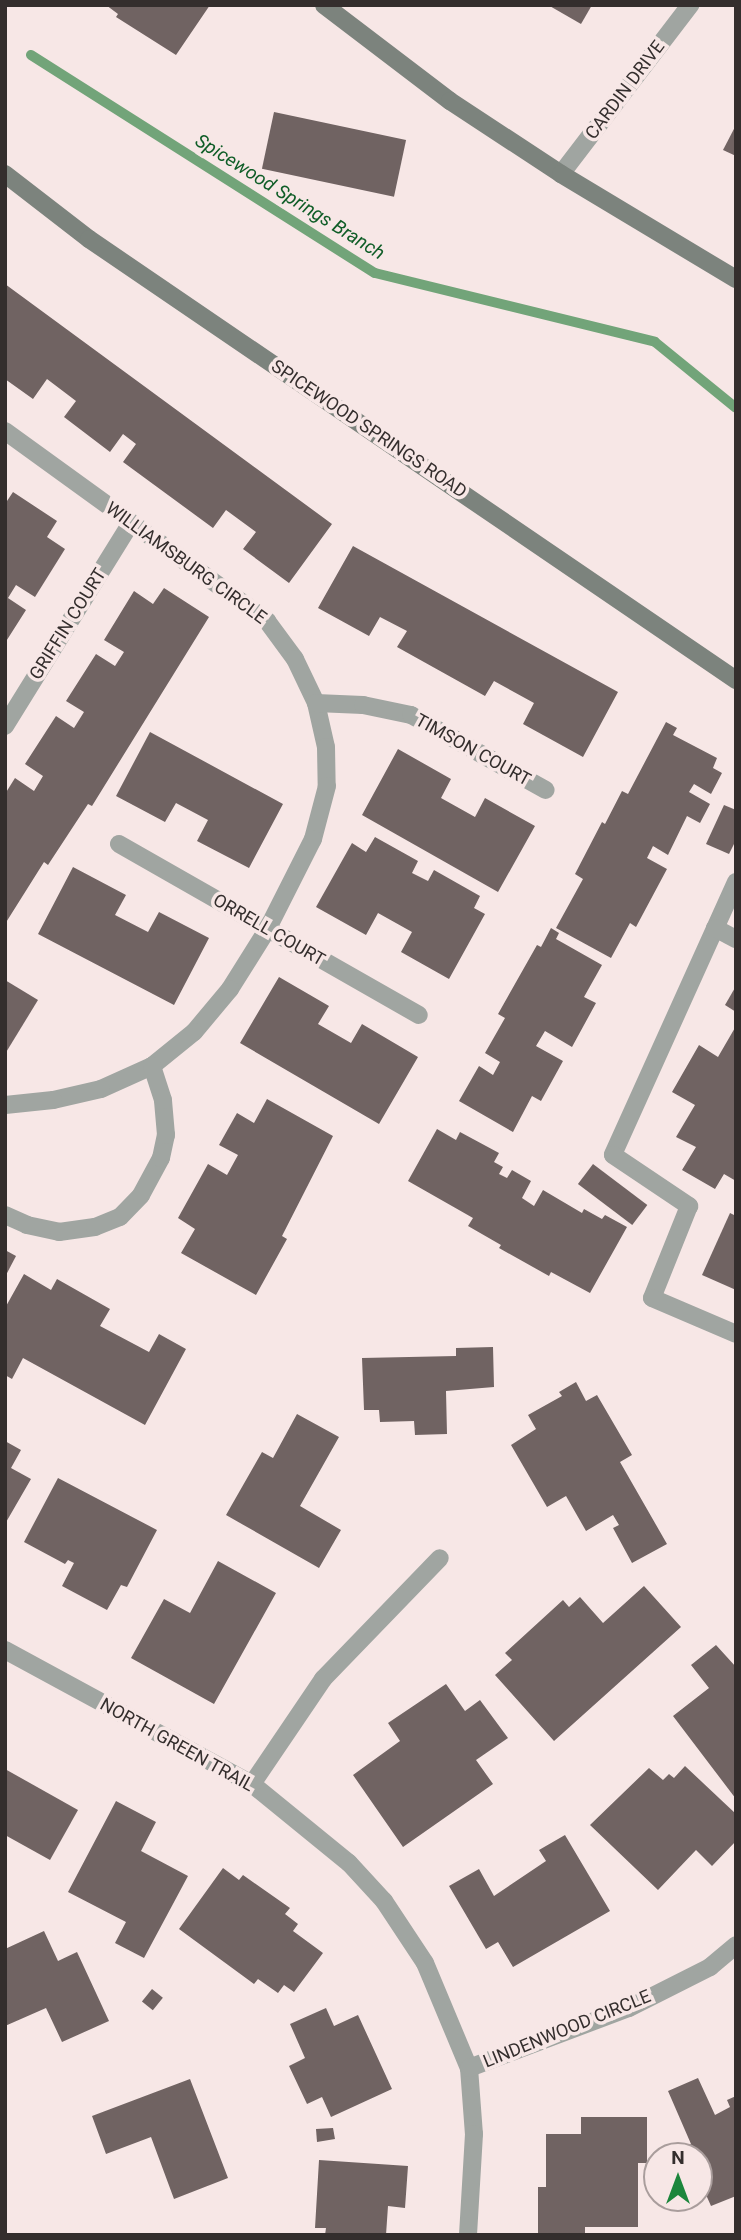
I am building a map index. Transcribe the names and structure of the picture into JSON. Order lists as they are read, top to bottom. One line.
{"streets":{"main road":["SPICEWOOD SPRINGS ROAD"],"street":["CARDIN DRIVE","WILLIAMSBURG CIRCLE","GRIFFIN COURT","TIMSON COURT","ORRELL COURT","NORTH GREEN TRAIL","LINDENWOOD CIRCLE"]},"crossings":[["WILLIAMSBURG CIRCLE","GRIFFIN COURT"],["WILLIAMSBURG CIRCLE","TIMSON COURT"],["WILLIAMSBURG CIRCLE","ORRELL COURT"],["NORTH GREEN TRAIL","LINDENWOOD CIRCLE"]],"water":["Spicewood Springs Branch"],"north":"top"}
